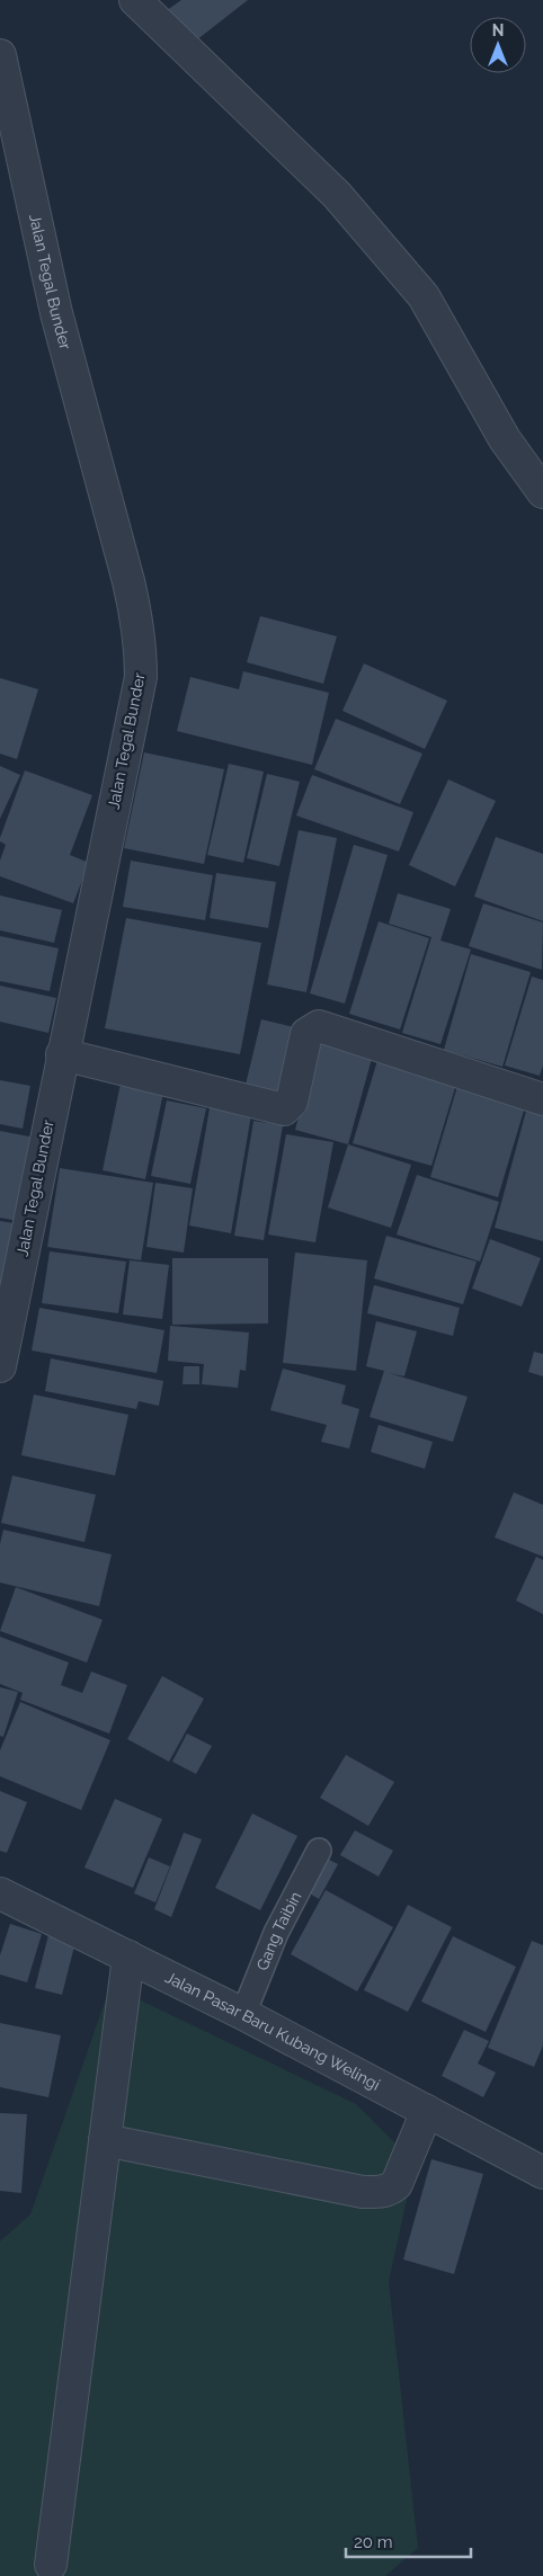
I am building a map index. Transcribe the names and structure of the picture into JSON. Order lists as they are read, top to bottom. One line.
{"streets":{"street":["Jalan Tegal Bunder","Jalan Pasar Baru Kubang Welingi"],"lane":["Gang Taibin"]},"crossings":[["Gang Taibin","Jalan Pasar Baru Kubang Welingi"]],"scale_bar":"20 m","north":"top"}
